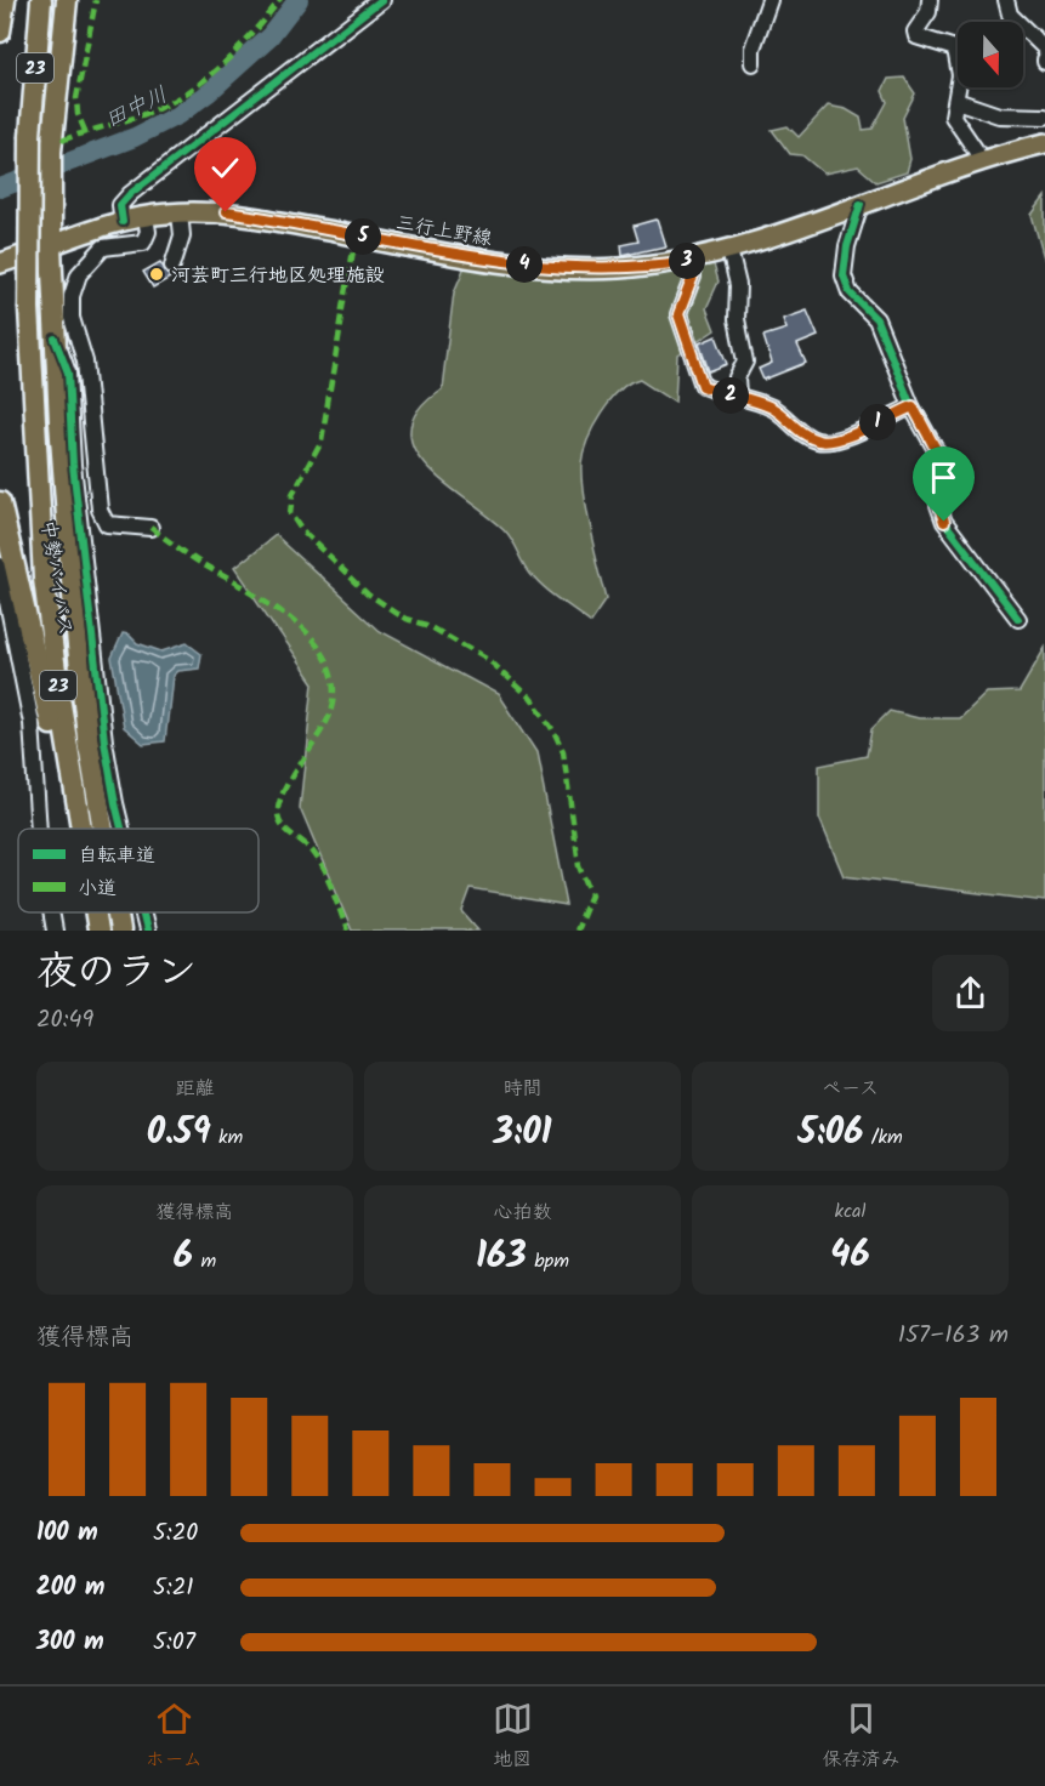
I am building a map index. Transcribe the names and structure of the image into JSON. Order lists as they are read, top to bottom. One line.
{"streets":{"highway":["23","中勢バイパス"],"main road":["三行上野線"]},"water":["田中川"],"places":["河芸町三行地区処理施設"],"legend":["自転車道","小道"],"north":"bottom","page":{"pins":["5","3","4","2","1"],"heading":["夜のラン","20:49"],"stats":[["距離","0.59 km"],["時間","3:01"],["ペース","5:06 /km"],["獲得標高","6 m"],["心拍数","163 bpm"],["kcal","46"]],"chart":["獲得標高","157–163 m"],"list":[{"name":"100 m","note":"5:20"},{"name":"200 m","note":"5:21"},{"name":"300 m","note":"5:07"}],"tabs":["ホーム","地図","保存済み"]}}
